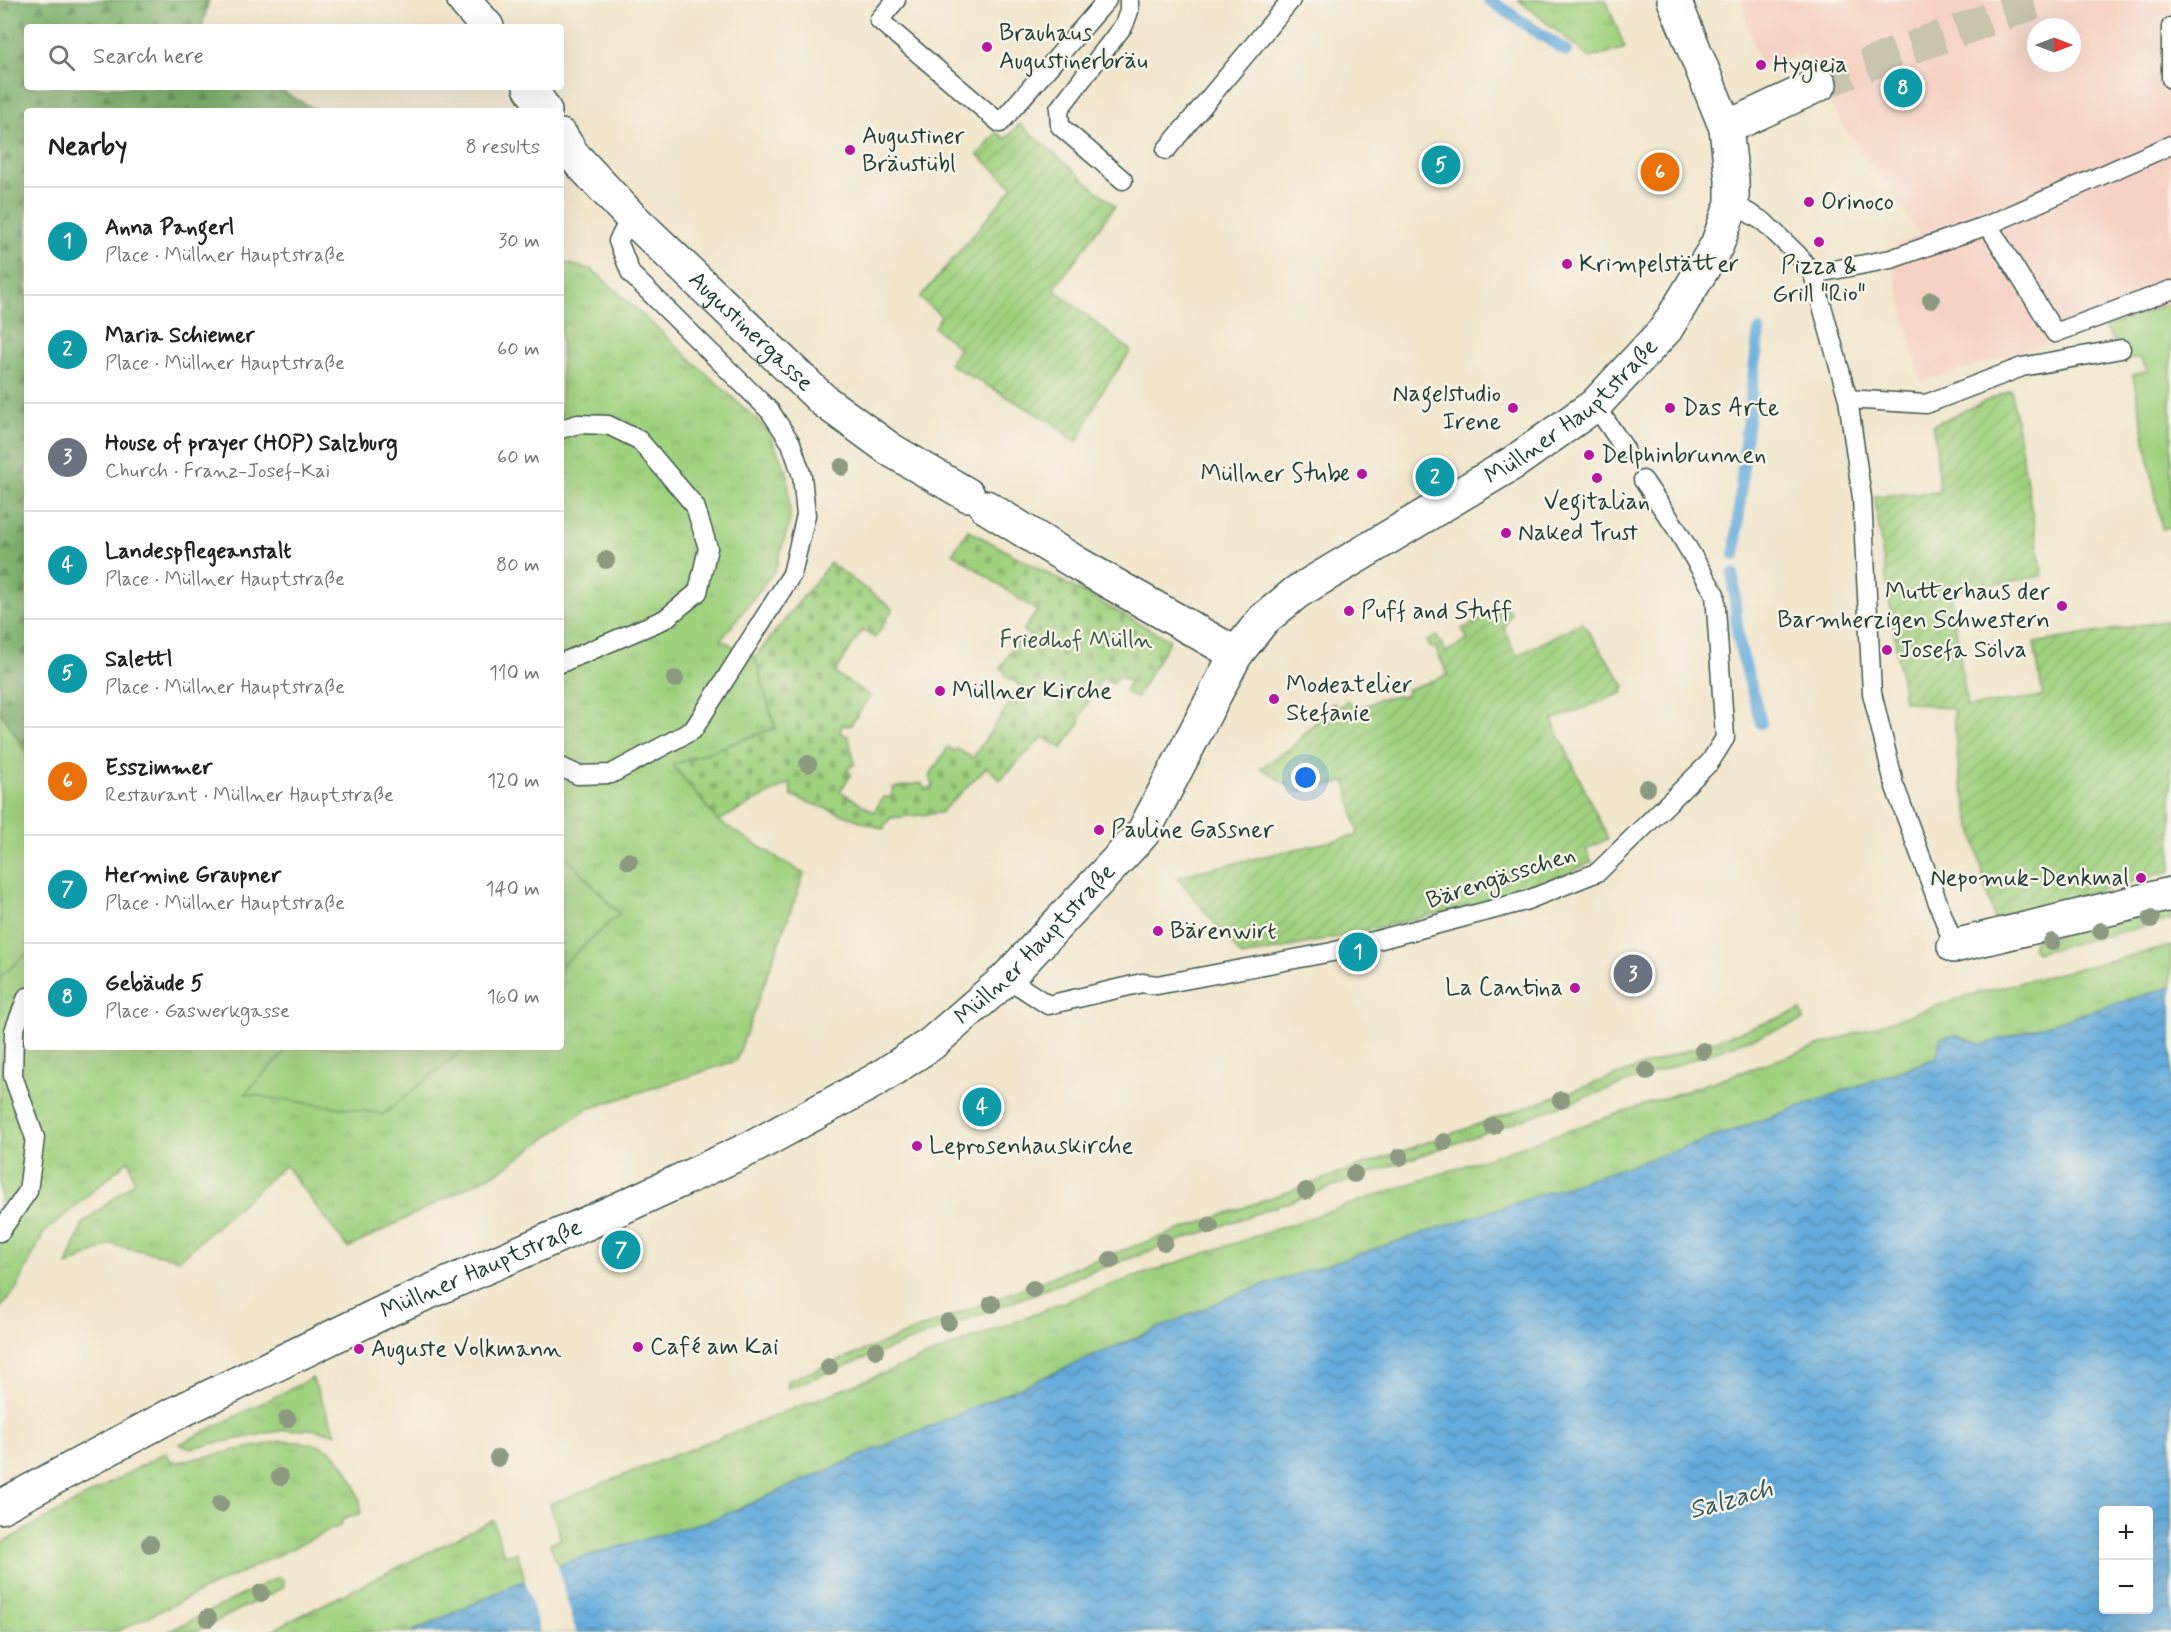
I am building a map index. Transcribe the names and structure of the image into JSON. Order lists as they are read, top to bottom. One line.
{"streets":{"street":["Augustinergasse","Müllner Hauptstraße"],"lane":["Bärengässchen"]},"crossings":[["Augustinergasse","Müllner Hauptstraße"],["Müllner Hauptstraße","Bärengässchen"]],"water":["Salzach"],"parks":["Friedhof Mülln"],"places":["Brauhaus Augustinerbräu","Hygieia","Augustiner Bräustübl","Orinoco","Pizza & Grill \"Rio\"","Krimpelstätter","Nagelstudio Irene","Das Arte","Delphinbrunnen","Müllner Stube","Vegitalian","Naked Trust","Mutterhaus der Barmherzigen Schwestern","Puff and Stuff","Josefa Sölva","Müllner Kirche","Modeatelier Stefanie","Pauline Gassner","Nepomuk-Denkmal","Bärenwirt","La Cantina","Leprosenhauskirche","Café am Kai","Auguste Volkmann"],"north":"right","page":{"search":"Search here","pins":["8","5","6","2","1","3","4","7"],"heading":["Nearby","8 results"],"list":[{"mark":"1","name":"Anna Pangerl","note":"Place · Müllner Hauptstraße","value":"30 m"},{"mark":"2","name":"Maria Schiemer","note":"Place · Müllner Hauptstraße","value":"60 m"},{"mark":"3","name":"House of prayer (HOP) Salzburg","note":"Church · Franz-Josef-Kai","value":"60 m"},{"mark":"4","name":"Landespflegeanstalt","note":"Place · Müllner Hauptstraße","value":"80 m"},{"mark":"5","name":"Salettl","note":"Place · Müllner Hauptstraße","value":"110 m"},{"mark":"6","name":"Esszimmer","note":"Restaurant · Müllner Hauptstraße","value":"120 m"},{"mark":"7","name":"Hermine Graupner","note":"Place · Müllner Hauptstraße","value":"140 m"},{"mark":"8","name":"Gebäude 5","note":"Place · Gaswerkgasse","value":"160 m"}],"map_buttons":["+","−"]}}
